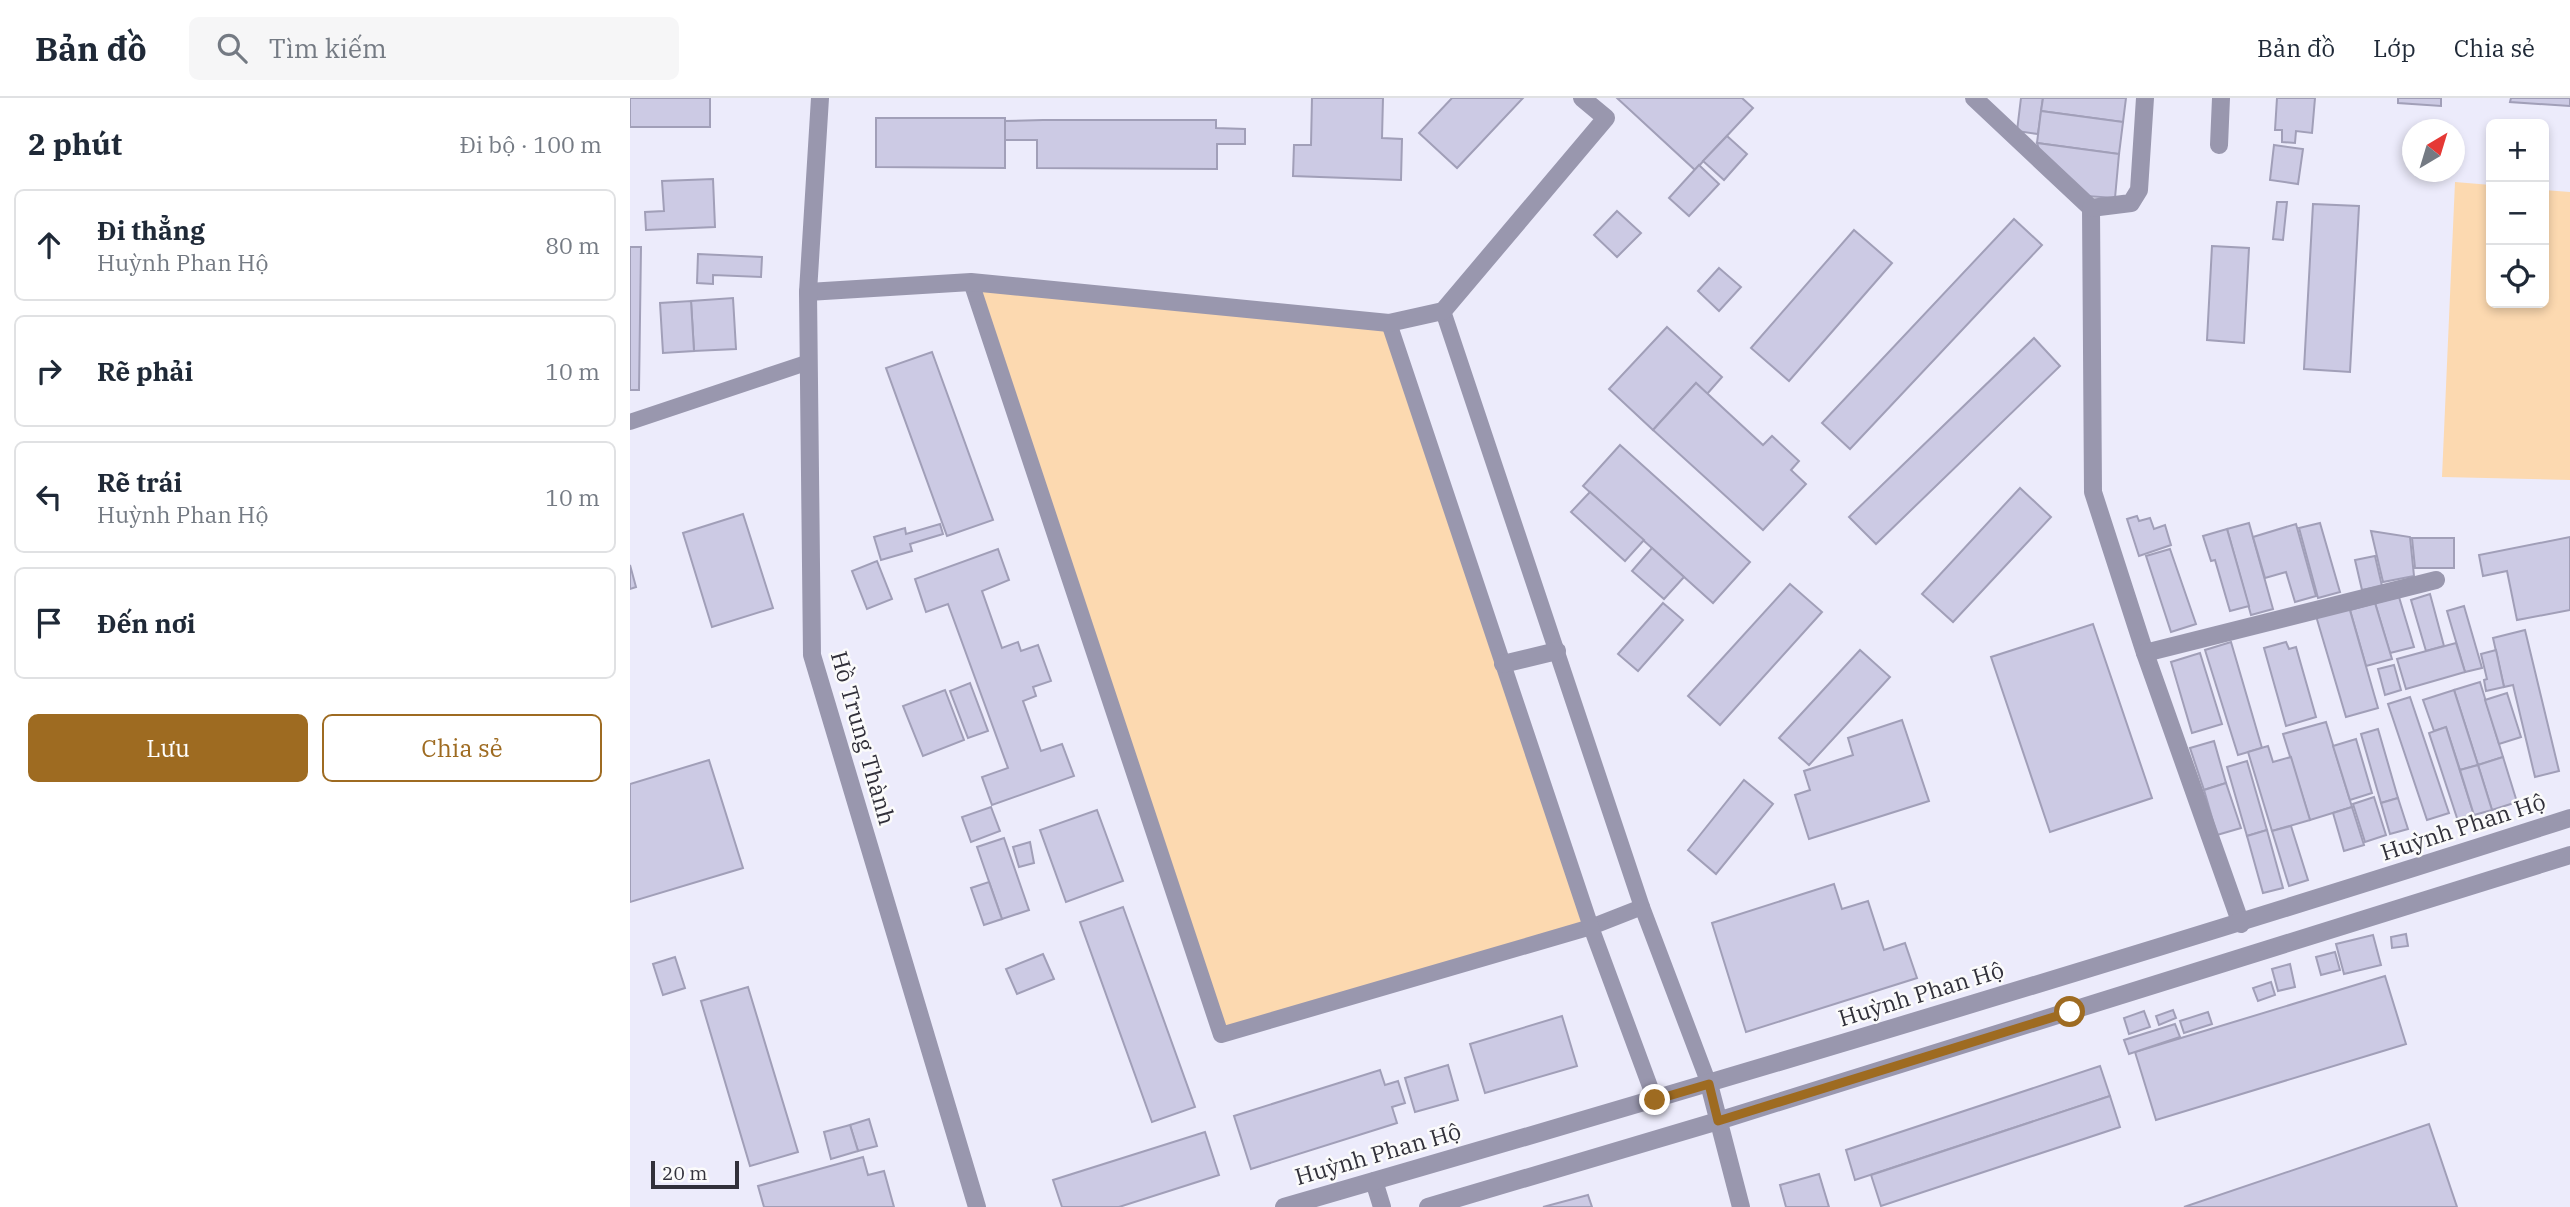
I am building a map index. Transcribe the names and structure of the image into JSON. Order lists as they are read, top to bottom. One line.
{"streets":{"street":["Hồ Trung Thành","Huỳnh Phan Hộ"]},"scale_bar":"20 m","north":"top right","page":{"header":"Bản đồ","search":"Tìm kiếm","nav":["Bản đồ","Lớp","Chia sẻ"],"heading":["2 phút","Đi bộ · 100 m"],"map_buttons":["+","−"],"list":[["Đi thẳng","Huỳnh Phan Hộ","80 m"],["Rẽ phải","10 m"],["Rẽ trái","Huỳnh Phan Hộ","10 m"],"Đến nơi"],"buttons":["Lưu","Chia sẻ"],"scale":"20 m"}}
